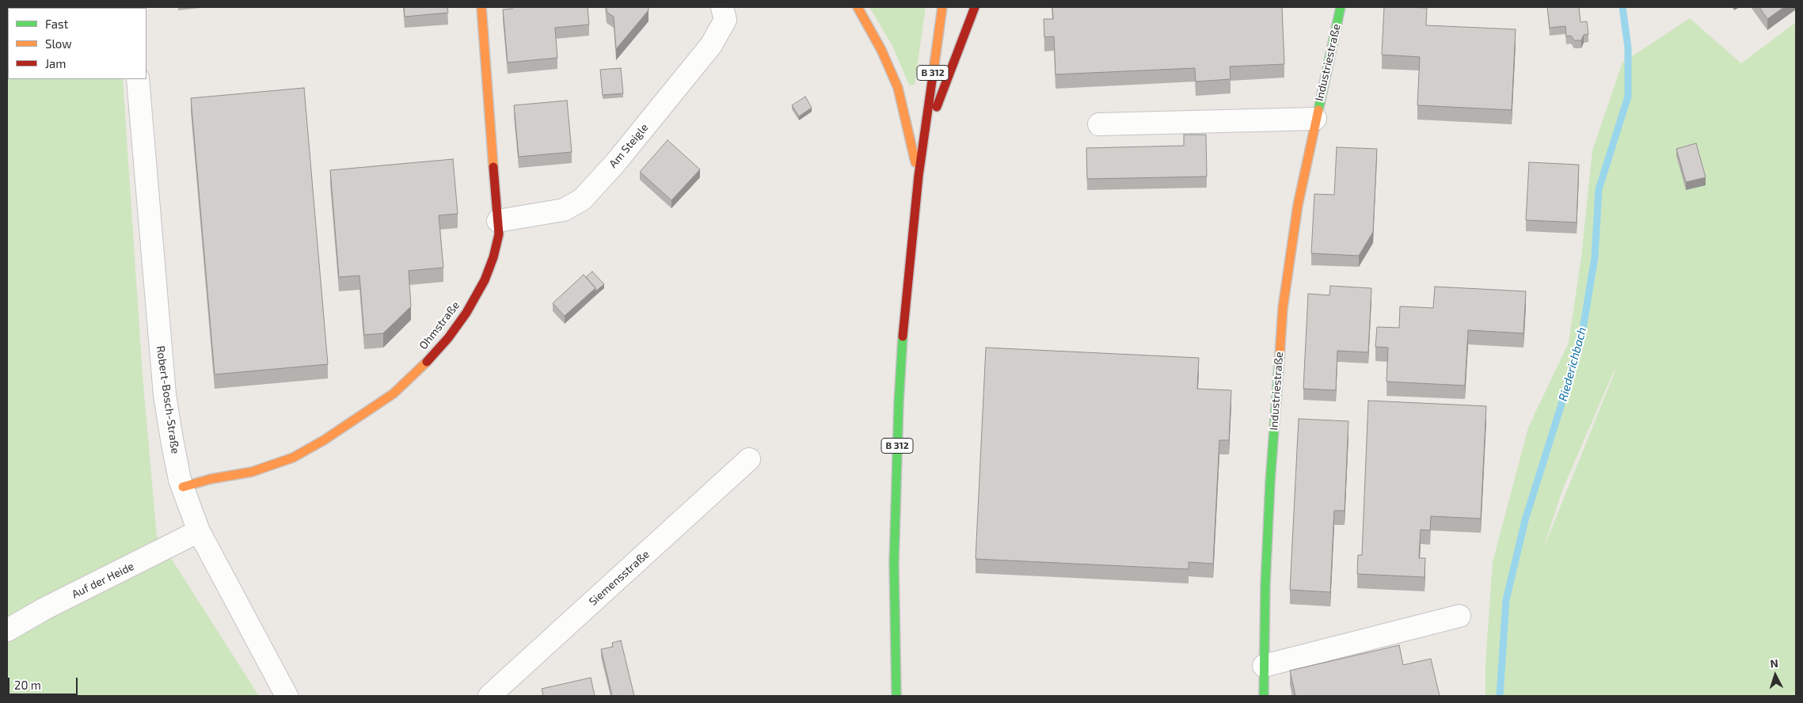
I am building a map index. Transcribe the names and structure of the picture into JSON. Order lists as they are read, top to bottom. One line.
{"streets":{"main road":["Industriestraße","B 312","Ohmstraße"],"street":["Am Steigle","Robert-Bosch-Straße","Siemensstraße","Auf der Heide"]},"crossings":[["Am Steigle","Ohmstraße"],["Ohmstraße","Robert-Bosch-Straße"],["Robert-Bosch-Straße","Auf der Heide"]],"water":["Riederichbach"],"legend":["Fast","Slow","Jam"],"scale_bar":"20 m","north":"top"}
